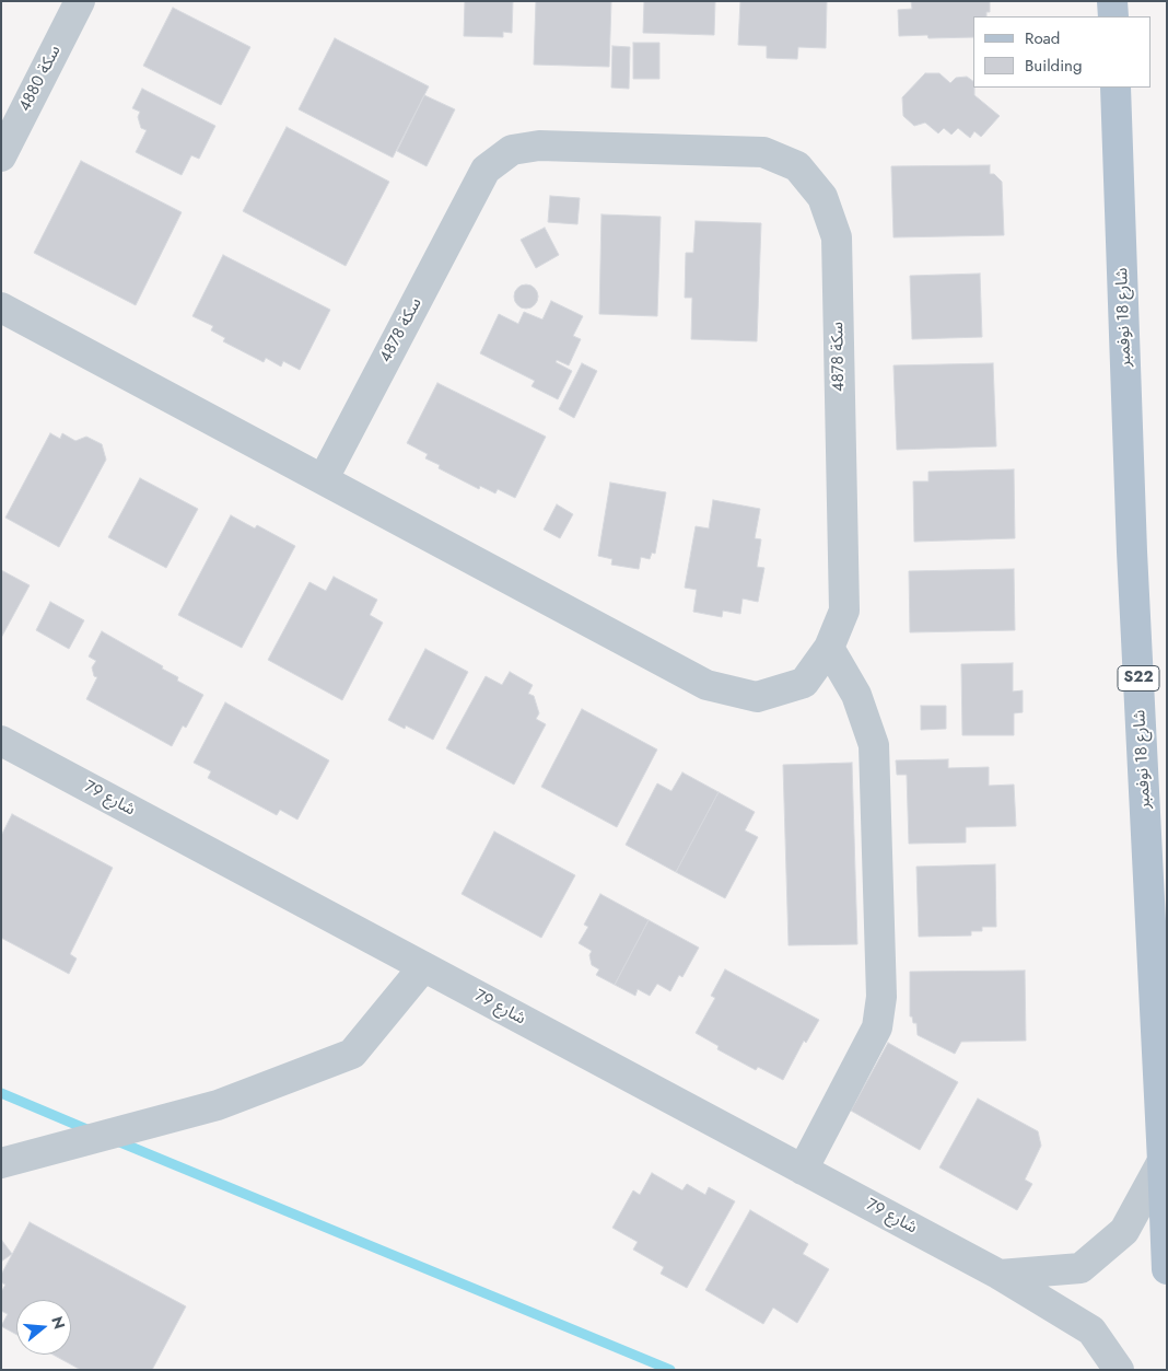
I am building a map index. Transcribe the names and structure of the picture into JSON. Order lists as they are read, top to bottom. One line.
{"streets":{"main road":["شارع 18 نوفمبر","S22"],"street":["سكة 4880","سكة 4878","79 شارع"]},"legend":["Road","Building"],"north":"right"}
